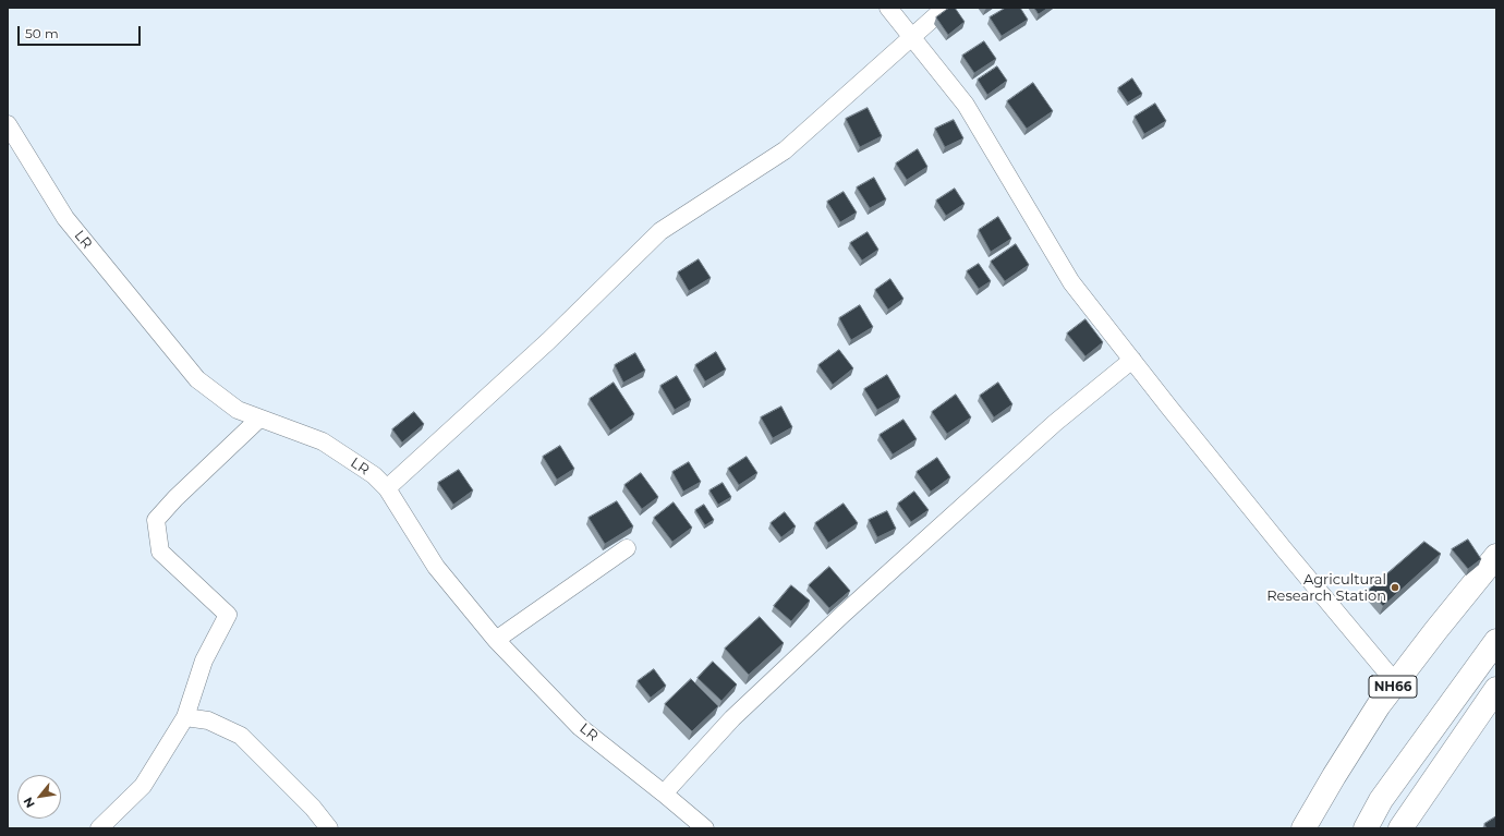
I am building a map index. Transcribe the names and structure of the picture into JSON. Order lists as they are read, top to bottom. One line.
{"streets":{"main road":["NH66"],"street":["LR"]},"places":["Agricultural Research Station"],"scale_bar":"50 m","north":"bottom left"}
